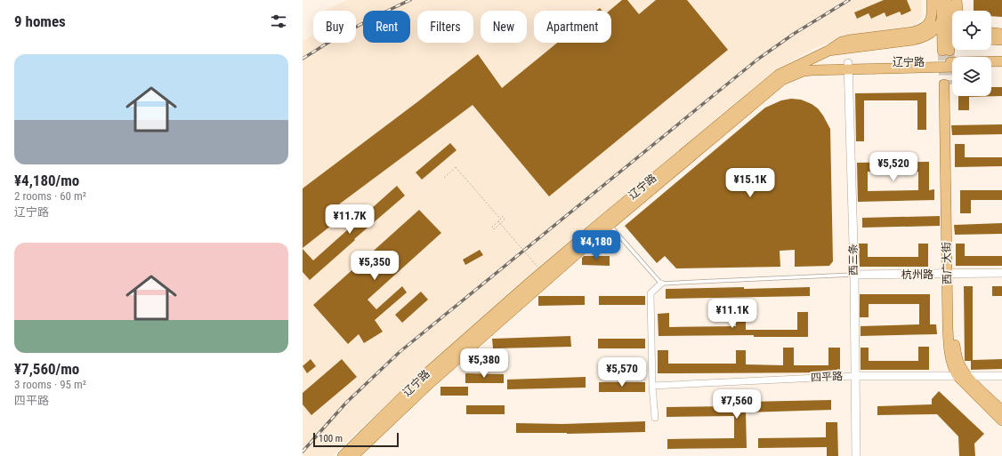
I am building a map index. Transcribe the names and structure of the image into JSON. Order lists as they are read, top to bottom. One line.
{"streets":{"main road":["辽宁路","西广大街"],"street":["西三条","杭州路","四平路"]},"crossings":[["辽宁路","西三条"],["西三条","杭州路"],["西三条","四平路"],["西广大街","杭州路"],["西广大街","四平路"]],"scale_bar":"100 m","page":{"heading":"9 homes","chip":["Buy","Rent","Filters","New","Apartment"],"list":[{"name":"¥4,180/mo","note":"2 rooms · 60 m² · 辽宁路"},{"name":"¥7,560/mo","note":"3 rooms · 95 m² · 四平路"}],"price":["¥5,520","¥15.1K","¥11.7K","¥4,180","¥5,350","¥11.1K","¥5,380","¥5,570","¥7,560"],"scale":"100 m"}}
